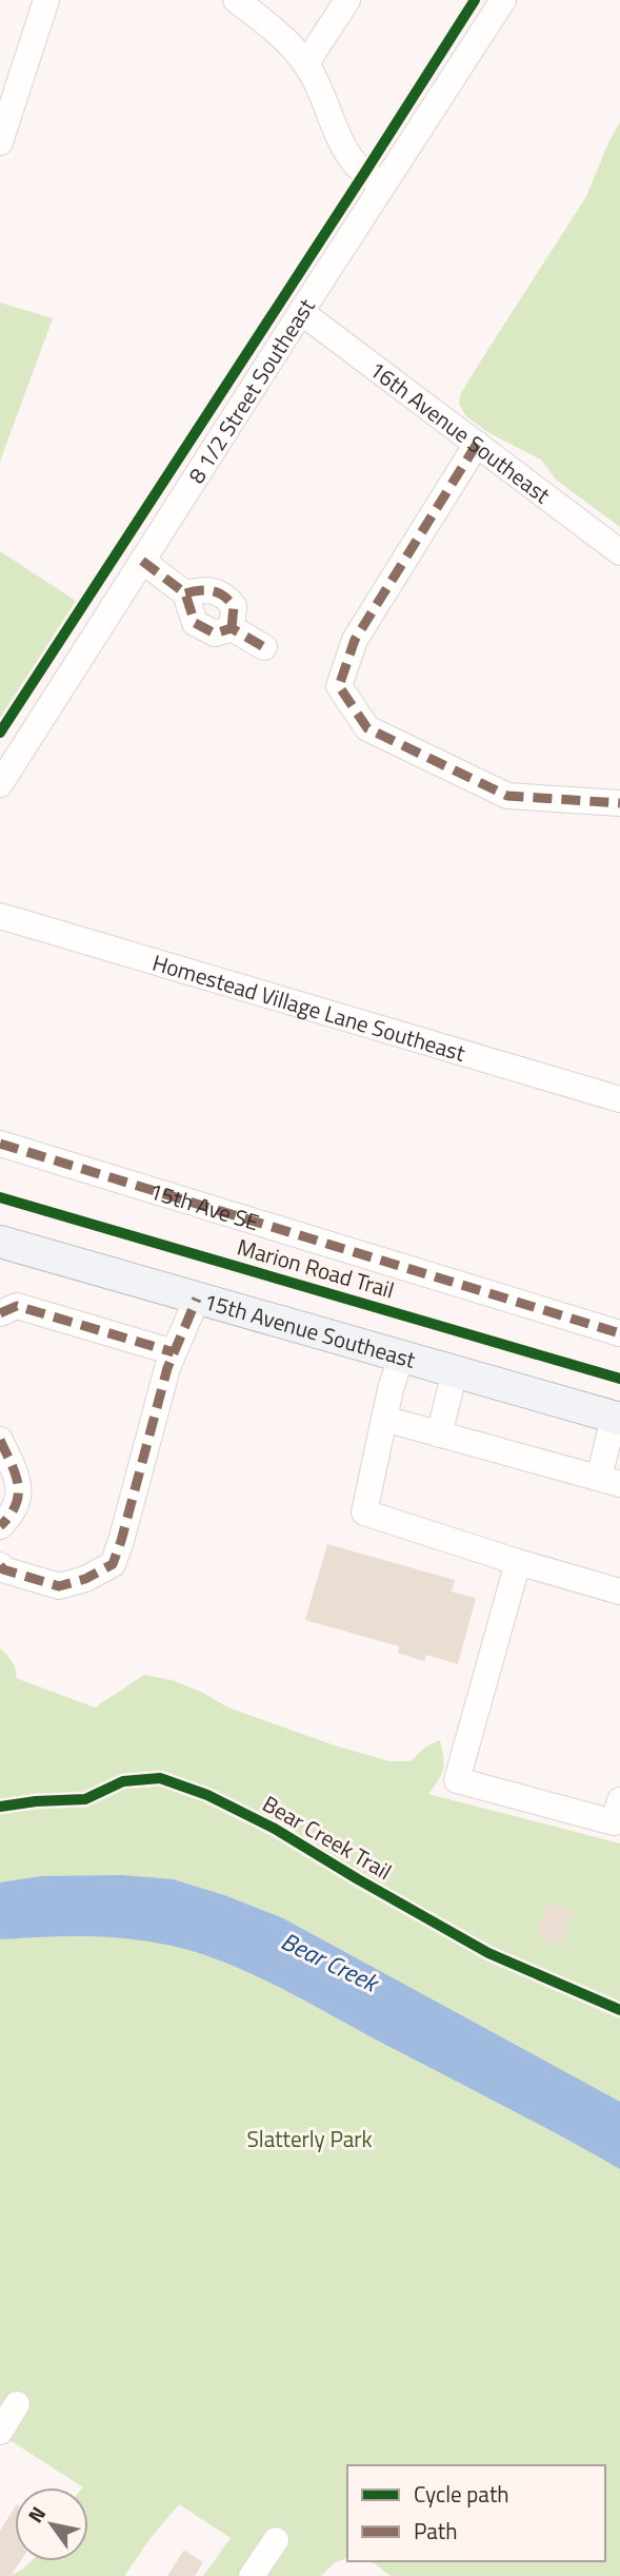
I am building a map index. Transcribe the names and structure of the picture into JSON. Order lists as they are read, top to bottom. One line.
{"streets":{"main road":["15th Avenue Southeast"],"street":["8 1/2 Street Southeast","16th Avenue Southeast","Homestead Village Lane Southeast","15th Ave SE"],"cycle path":["Marion Road Trail","Bear Creek Trail"]},"crossings":[["8 1/2 Street Southeast","16th Avenue Southeast"]],"water":["Bear Creek"],"parks":["Slatterly Park"],"legend":["Cycle path","Path"],"north":"top left"}
